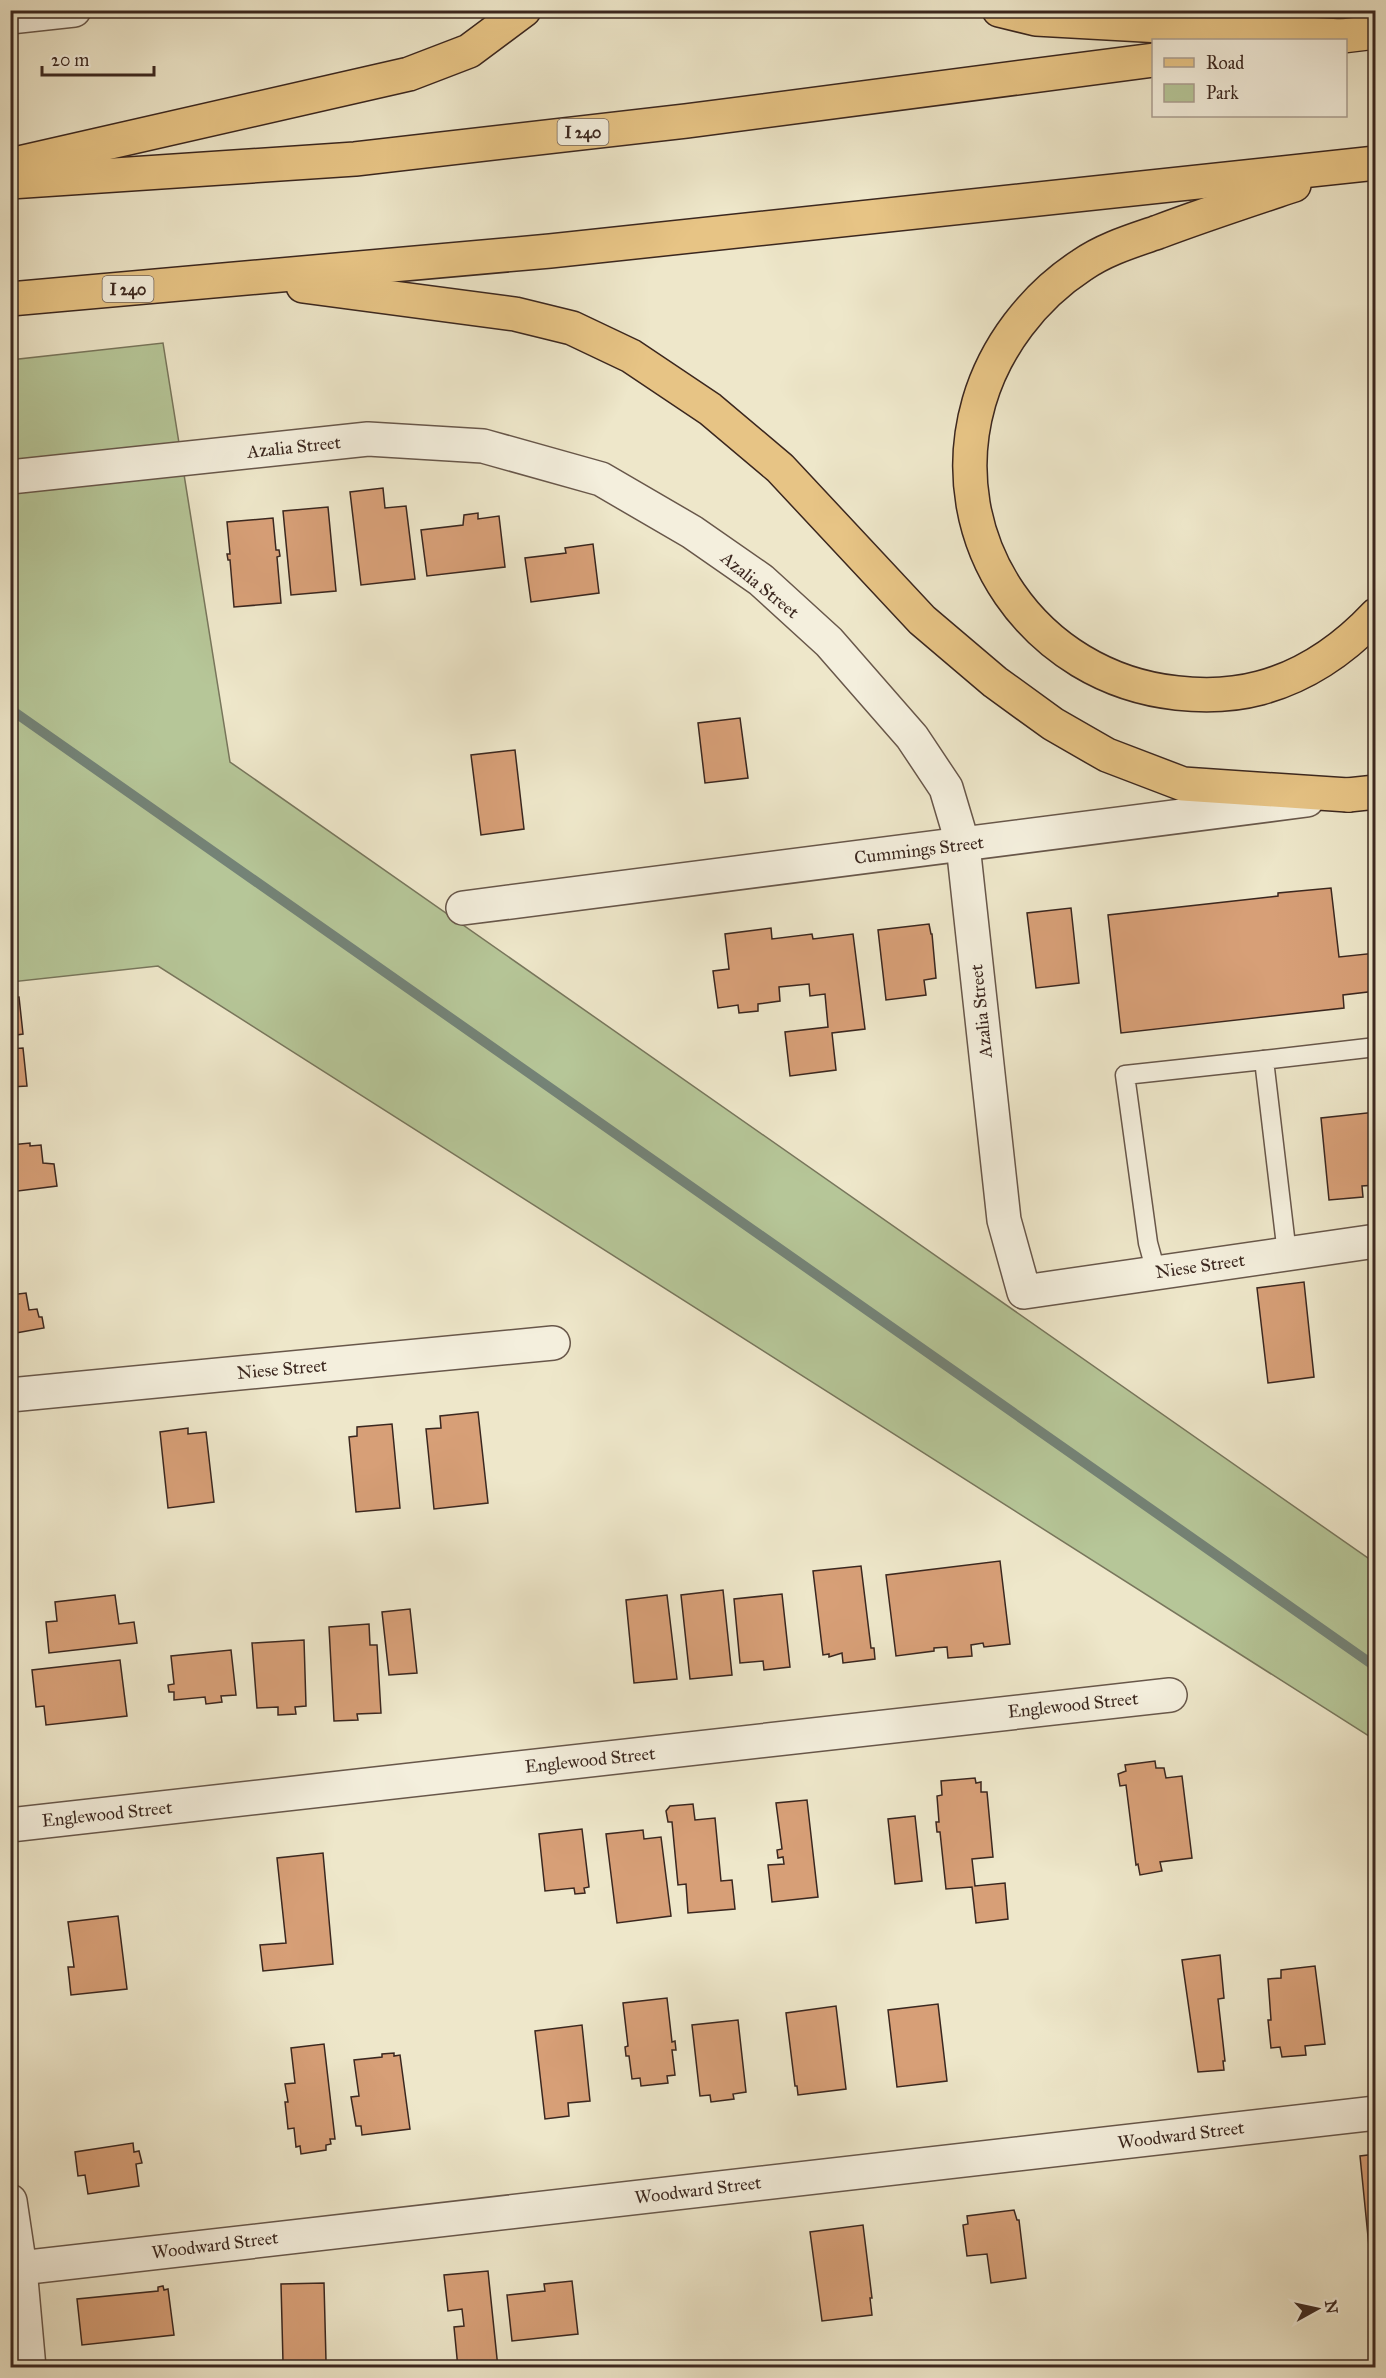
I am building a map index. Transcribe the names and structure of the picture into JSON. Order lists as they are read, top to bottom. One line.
{"streets":{"highway":["I 240"],"street":["Azalia Street","Cummings Street","Niese Street","Englewood Street","Woodward Street"]},"crossings":[["Azalia Street","Cummings Street"],["Azalia Street","Niese Street"]],"legend":["Road","Park"],"scale_bar":"20 m","north":"right"}
